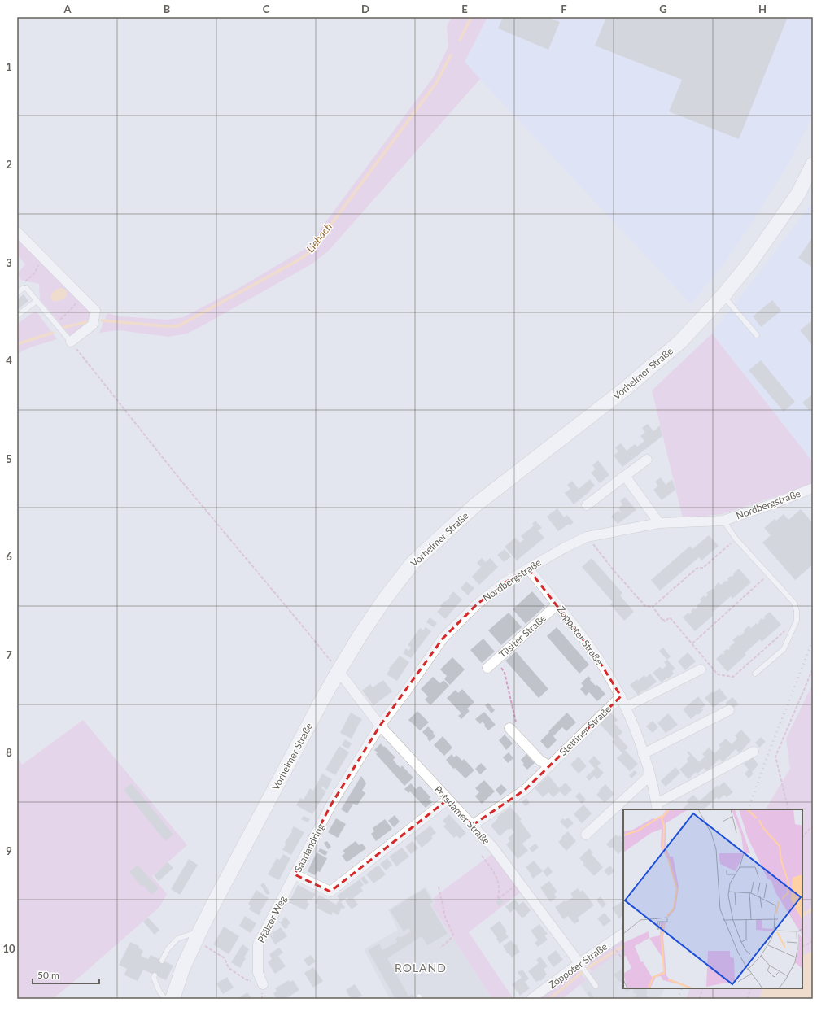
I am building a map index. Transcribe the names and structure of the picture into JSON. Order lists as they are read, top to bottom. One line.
{"streets":{"main road":["Vorhelmer Straße"],"street":["Nordbergstraße","Zoppoter Straße","Tilsiter Straße","Stettiner Straße","Potsdamer Straße","Saarlandring","Pfälzer Weg"]},"crossings":[["Vorhelmer Straße","Potsdamer Straße"],["Nordbergstraße","Zoppoter Straße"],["Nordbergstraße","Potsdamer Straße"],["Nordbergstraße","Saarlandring"],["Zoppoter Straße","Tilsiter Straße"],["Zoppoter Straße","Stettiner Straße"],["Zoppoter Straße","Potsdamer Straße"],["Stettiner Straße","Potsdamer Straße"],["Potsdamer Straße","Saarlandring"],["Saarlandring","Pfälzer Weg"]],"districts":["ROLAND"],"water":["Liebach"],"scale_bar":"50 m","grid":{"columns":["A","B","C","D","E","F","G","H"],"rows":["1","2","3","4","5","6","7","8","9","10"]}}
